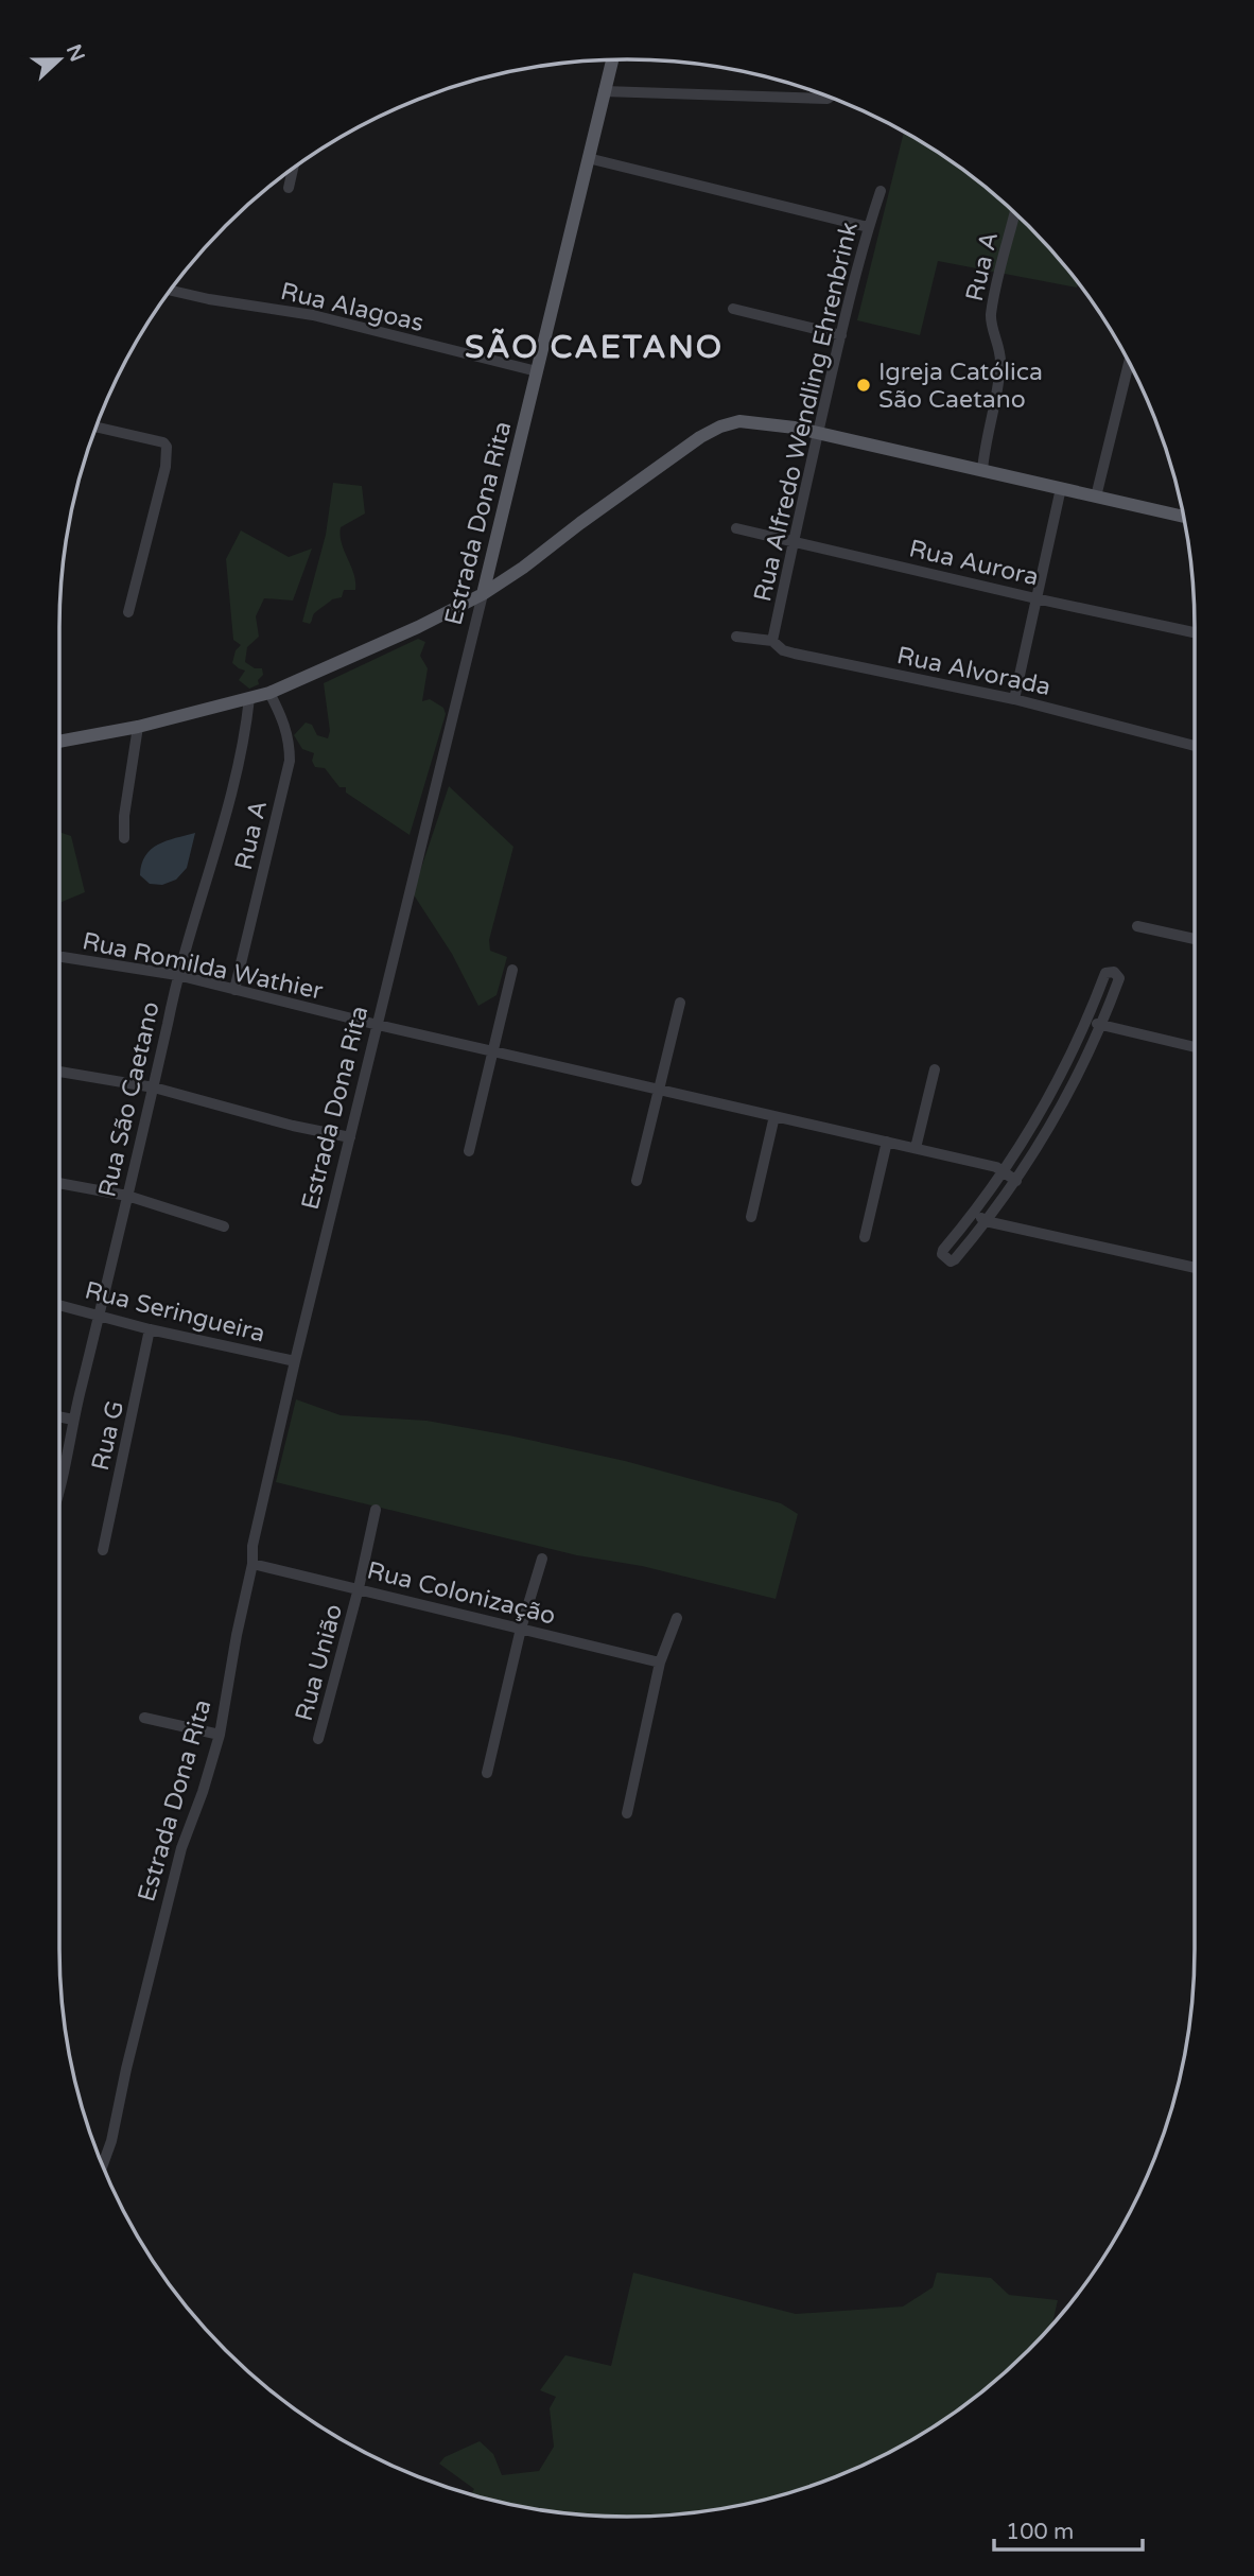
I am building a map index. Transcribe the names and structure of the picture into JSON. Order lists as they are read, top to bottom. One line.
{"streets":{"main road":["Estrada Dona Rita"],"street":["Rua A","Rua Alagoas","Rua Alfredo Wendling Ehrenbrink","Rua Aurora","Rua Alvorada","Rua Romilda Wathier","Rua São Caetano","Rua Seringueira","Rua G","Rua Colonização","Rua União"]},"crossings":[["Rua A","Rua Romilda Wathier"],["Rua Alagoas","Estrada Dona Rita"],["Rua Alfredo Wendling Ehrenbrink","Rua Aurora"],["Rua Alfredo Wendling Ehrenbrink","Rua Alvorada"],["Estrada Dona Rita","Rua Romilda Wathier"],["Estrada Dona Rita","Rua Seringueira"],["Estrada Dona Rita","Rua Colonização"],["Rua Romilda Wathier","Rua São Caetano"],["Rua São Caetano","Rua Seringueira"],["Rua Seringueira","Rua G"],["Rua Colonização","Rua União"]],"districts":["SÃO CAETANO"],"places":["Igreja Católica São Caetano"],"scale_bar":"100 m","north":"right"}
